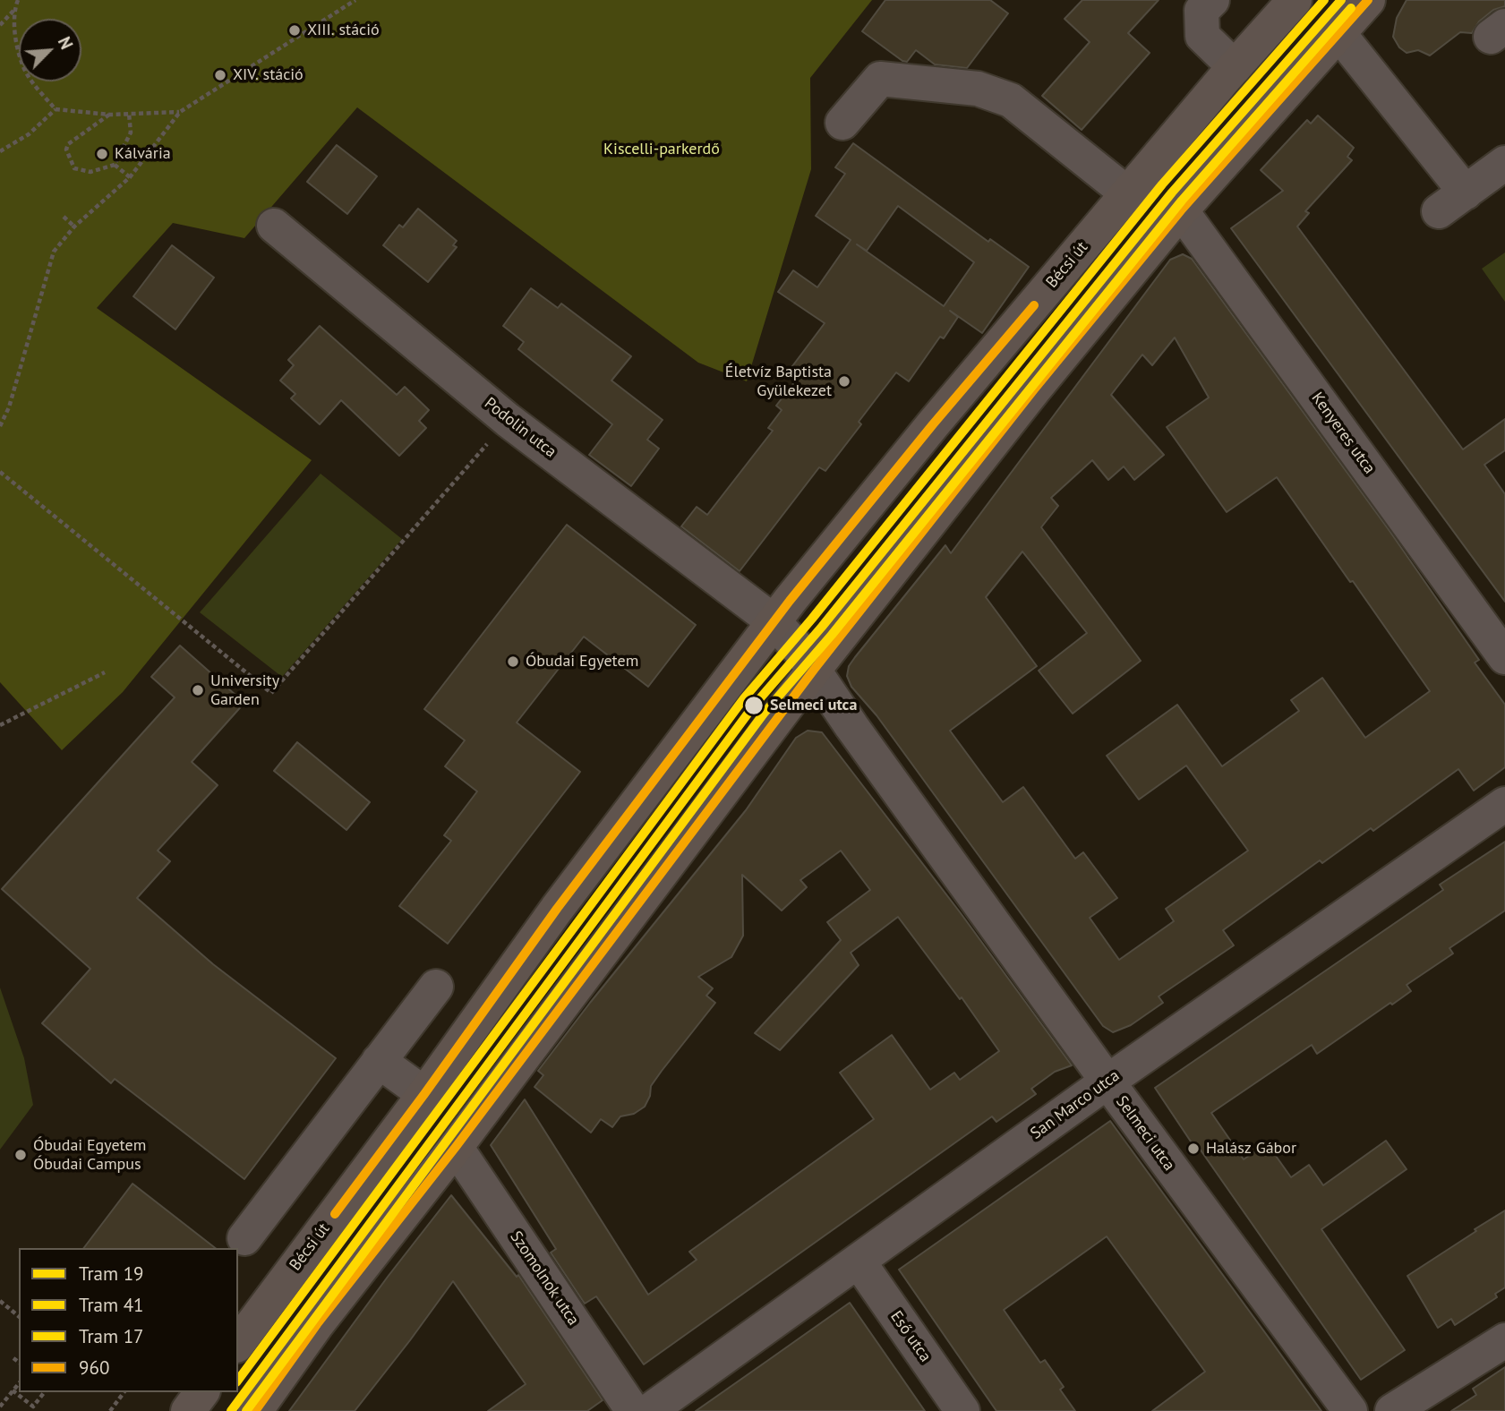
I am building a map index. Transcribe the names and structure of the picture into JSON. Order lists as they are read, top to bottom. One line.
{"streets":{"main road":["Bécsi út"],"street":["Podolin utca","Kenyeres utca","San Marco utca","Selmeci utca","Szomolnok utca","Eső utca"]},"crossings":[["Bécsi út","Podolin utca"],["Podolin utca","Selmeci utca"],["San Marco utca","Selmeci utca"],["San Marco utca","Eső utca"]],"parks":["Kiscelli-parkerdő"],"places":["XIII. stáció","XIV. stáció","Kálvária","Életvíz Baptista Gyülekezet","Óbudai Egyetem","University Garden","Selmeci utca","Halász Gábor","Óbudai Egyetem Óbudai Campus"],"lines":["tram line 19","tram line 17","transit line 960","tram line 41"],"legend":["Tram 19","Tram 41","Tram 17","960"],"north":"top right"}
